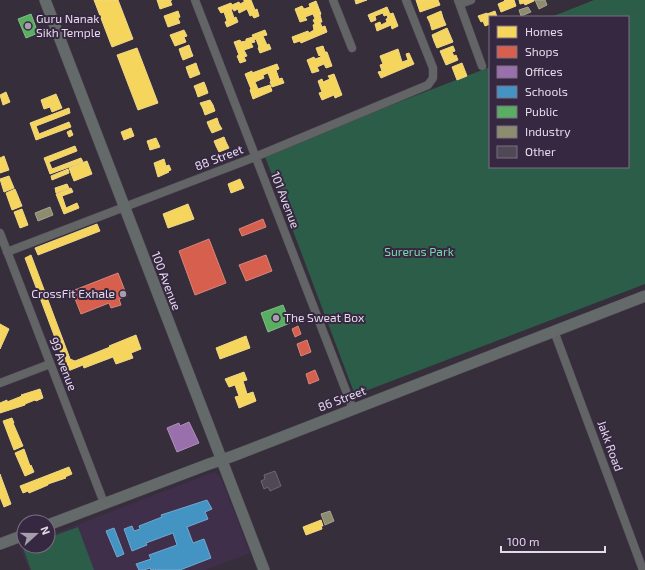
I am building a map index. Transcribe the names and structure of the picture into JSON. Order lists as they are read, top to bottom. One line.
{"streets":{"main road":["100 Avenue","86 Street"],"street":["88 Street","101 Avenue","99 Avenue","Jakk Road"]},"crossings":[["88 Street","101 Avenue"],["88 Street","100 Avenue"],["88 Street","99 Avenue"],["101 Avenue","86 Street"],["100 Avenue","86 Street"],["99 Avenue","86 Street"],["86 Street","Jakk Road"]],"parks":["Surerus Park"],"places":["Guru Nanak Sikh Temple","CrossFit Exhale","The Sweat Box"],"legend":["Homes","Shops","Offices","Schools","Public","Industry","Other"],"scale_bar":"100 m","north":"right"}
